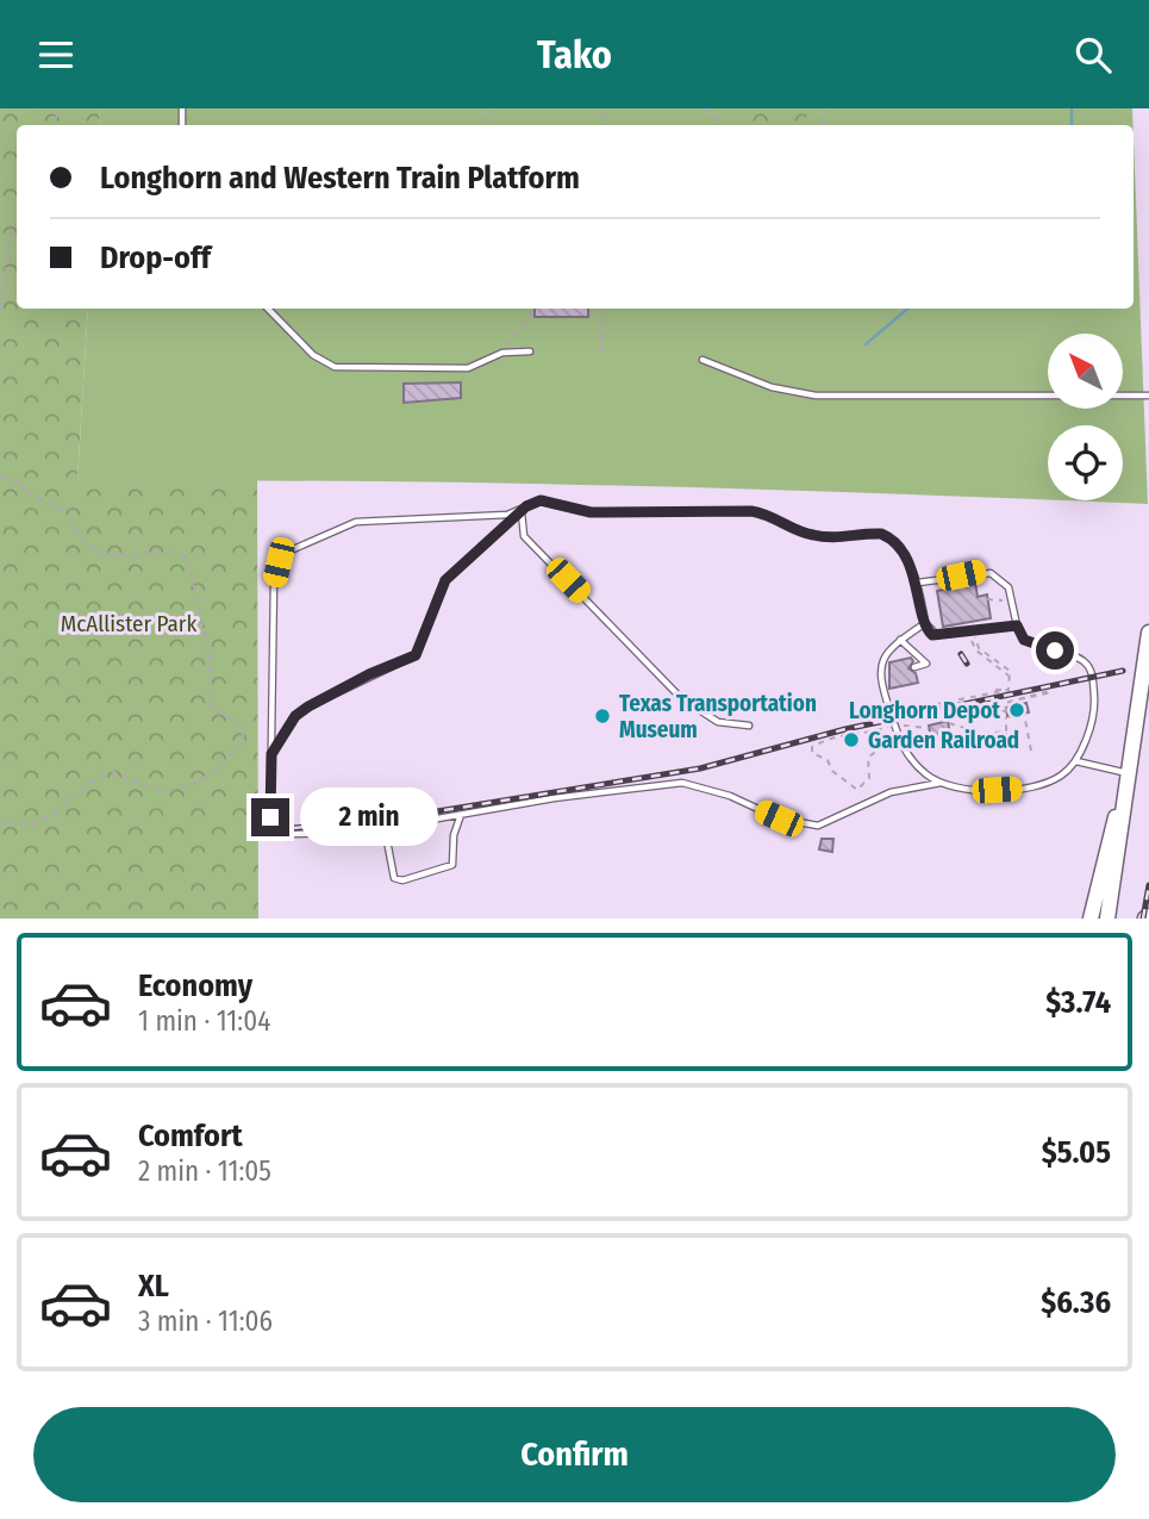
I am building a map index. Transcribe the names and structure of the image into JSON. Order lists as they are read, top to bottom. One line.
{"parks":["McAllister Park"],"places":["Longhorn Depot","Texas Transportation Museum","Garden Railroad"],"north":"top left","page":{"header":"Tako","banner":["Longhorn and Western Train Platform","Drop-off"],"bubble":"2 min","list":[{"name":"Economy","note":"1 min · 11:04","value":"$3.74"},{"name":"Comfort","note":"2 min · 11:05","value":"$5.05"},{"name":"XL","note":"3 min · 11:06","value":"$6.36"}],"buttons":"Confirm"}}
